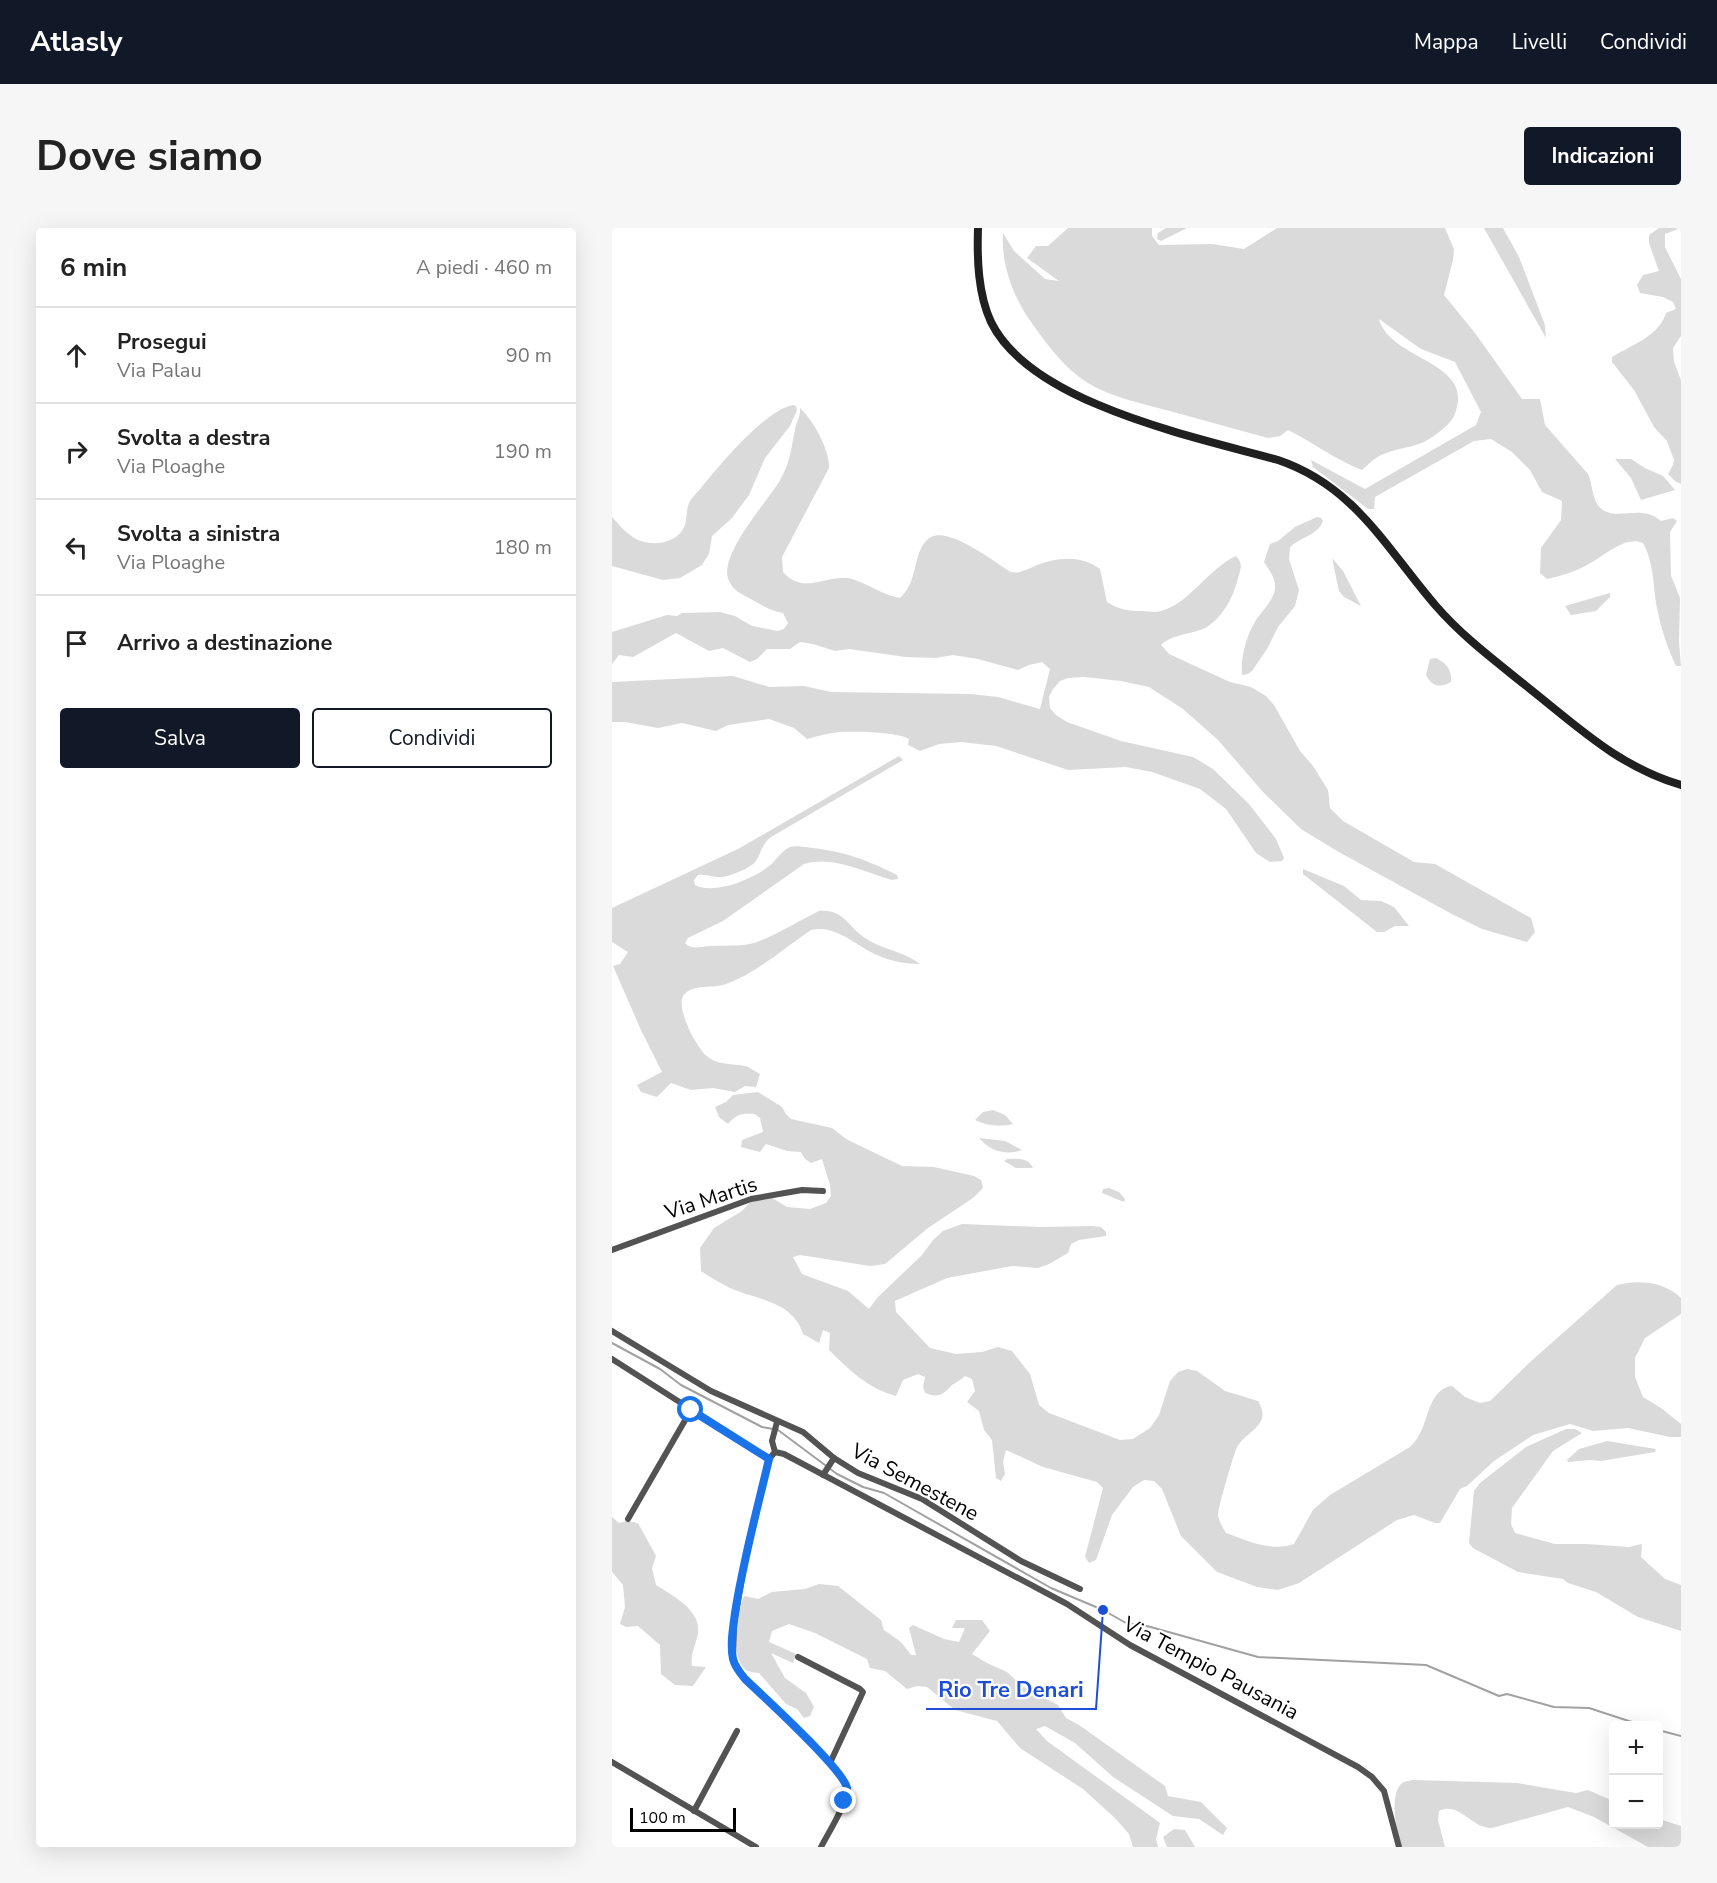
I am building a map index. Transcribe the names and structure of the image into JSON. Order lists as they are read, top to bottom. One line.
{"streets":{"street":["Via Martis","Via Semestene","Via Tempio Pausania"]},"places":["Rio Tre Denari"],"scale_bar":"100 m","page":{"header":"Atlasly","nav":["Mappa","Livelli","Condividi"],"buttons":["Indicazioni",["Salva","Condividi"]],"title":"Dove siamo","heading":["6 min","A piedi · 460 m"],"list":[["Prosegui","Via Palau","90 m"],["Svolta a destra","Via Ploaghe","190 m"],["Svolta a sinistra","Via Ploaghe","180 m"],"Arrivo a destinazione"],"map_buttons":["+","−"],"scale":"100 m"}}
